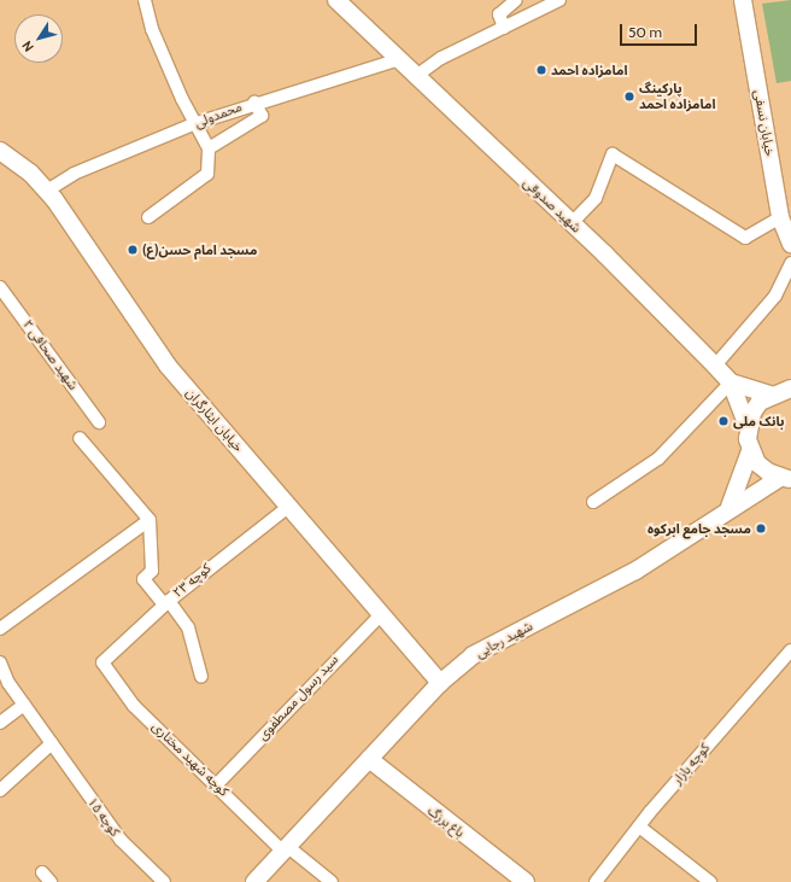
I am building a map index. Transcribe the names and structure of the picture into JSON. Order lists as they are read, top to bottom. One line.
{"streets":{"street":["محمدولی","خیابان نسفی","شهید صدوقی","شهید صحافی ۲","خیابان ایثارگران","کوچه ۲۳","شهید رجایی","سید رسول مصطفوی","کوچه شهید مختاری","کوچه بازار","کوچه ۱۵","باغ برزگ"]},"crossings":[["محمدولی","شهید صدوقی"],["محمدولی","خیابان ایثارگران"],["خیابان ایثارگران","کوچه ۲۳"],["خیابان ایثارگران","شهید رجایی"],["خیابان ایثارگران","سید رسول مصطفوی"],["کوچه ۲۳","کوچه شهید مختاری"],["شهید رجایی","کوچه شهید مختاری"],["شهید رجایی","باغ برزگ"],["سید رسول مصطفوی","کوچه شهید مختاری"]],"places":["امامزاده احمد","پارکینگ امامزاده احمد","مسجد امام حسن(ع)","بانک ملی","مسجد جامع ابرکوه"],"scale_bar":"50 m","north":"bottom left"}
